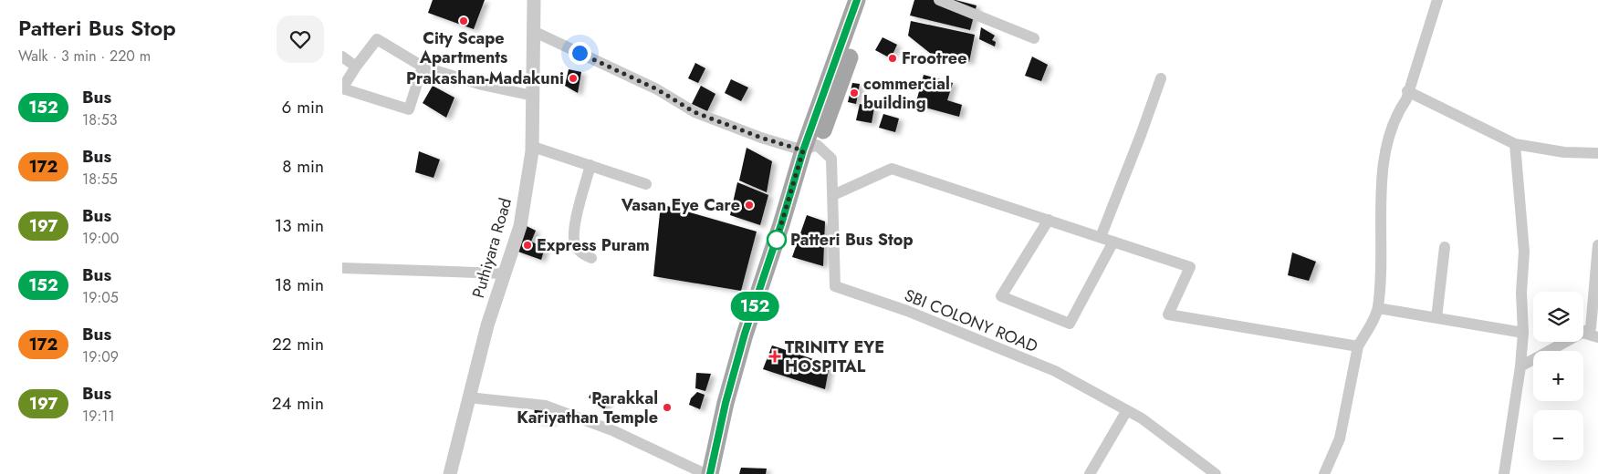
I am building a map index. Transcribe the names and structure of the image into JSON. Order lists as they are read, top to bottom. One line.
{"streets":{"street":["Puthiyara Road","SBI COLONY ROAD"]},"places":{"other":["City Scape Apartments","Frootree","Prakashan-Madakuni","commercial building","Vasan Eye Care","Patteri Bus Stop","Express Puram","Parakkal Kariyathan Temple"],"health":["TRINITY EYE HOSPITAL"]},"lines":["bus line 152"],"page":{"heading":["Patteri Bus Stop","Walk · 3 min · 220 m"],"on_map":"152","list":[{"mark":"152","name":"Bus","note":"18:53","value":"6 min"},{"mark":"172","name":"Bus","note":"18:55","value":"8 min"},{"mark":"197","name":"Bus","note":"19:00","value":"13 min"},{"mark":"152","name":"Bus","note":"19:05","value":"18 min"},{"mark":"172","name":"Bus","note":"19:09","value":"22 min"},{"mark":"197","name":"Bus","note":"19:11","value":"24 min"}],"map_buttons":["+","−"]}}
